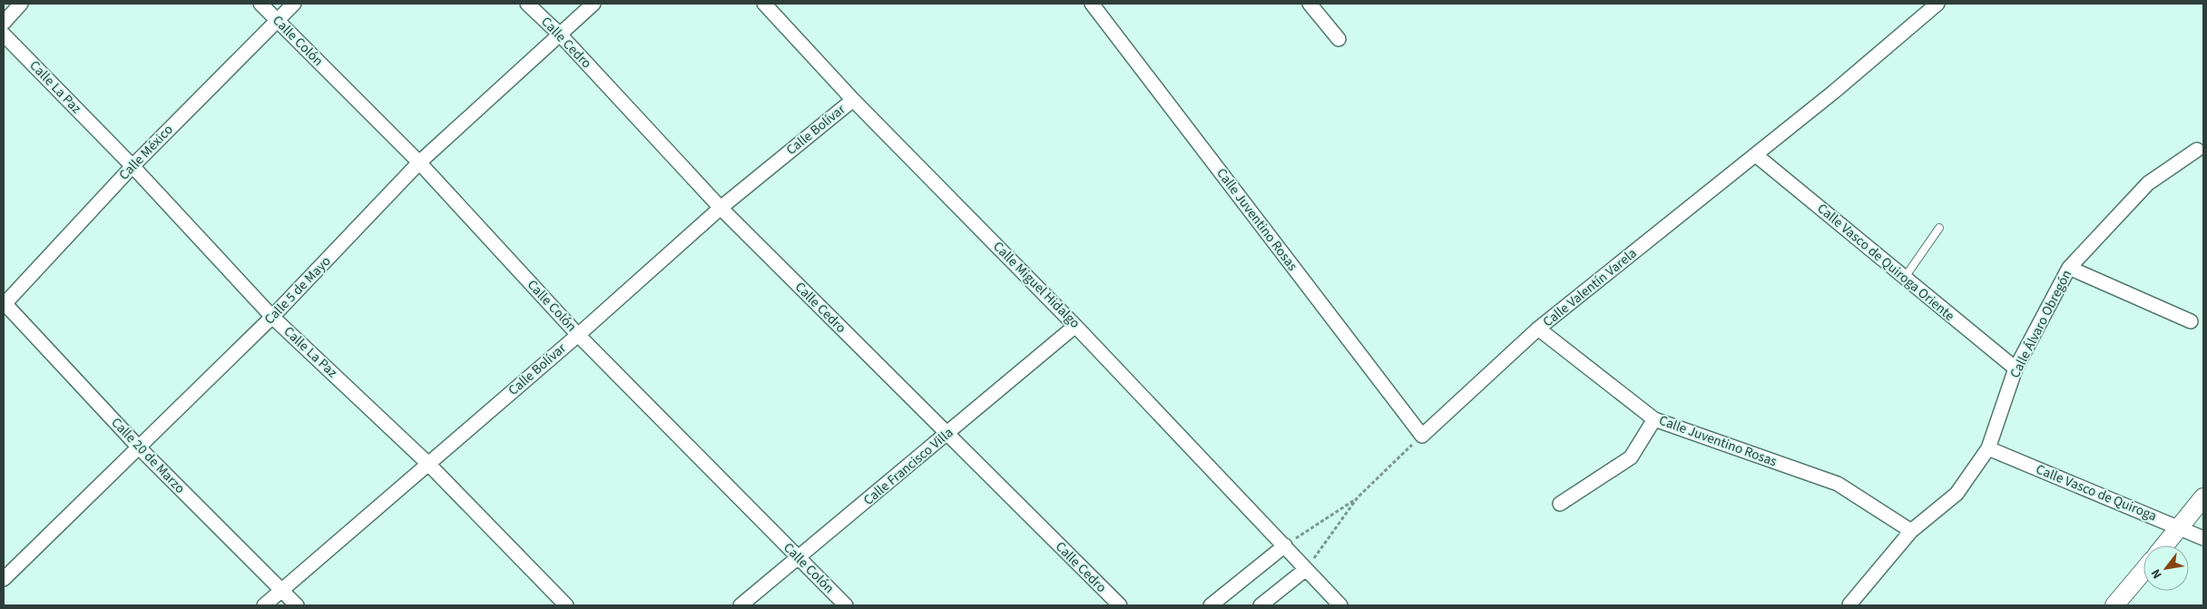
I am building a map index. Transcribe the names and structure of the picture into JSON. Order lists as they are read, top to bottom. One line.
{"streets":{"street":["Calle Colón","Calle Cedro","Calle La Paz","Calle Bolívar","Calle México","Calle Juventino Rosas","Calle Vasco de Quiroga Oriente","Calle Miguel Hidalgo","Calle Valentín Varela","Calle 5 de Mayo","Calle Álvaro Obregón","Calle 20 de Marzo","Calle Francisco Villa","Calle Vasco de Quiroga"]},"crossings":[["Calle Colón","Calle Bolívar"],["Calle Colón","Calle México"],["Calle Colón","Calle 5 de Mayo"],["Calle Colón","Calle Francisco Villa"],["Calle Cedro","Calle Bolívar"],["Calle Cedro","Calle 5 de Mayo"],["Calle Cedro","Calle Francisco Villa"],["Calle La Paz","Calle Bolívar"],["Calle La Paz","Calle México"],["Calle La Paz","Calle 5 de Mayo"],["Calle Bolívar","Calle Miguel Hidalgo"],["Calle Bolívar","Calle 20 de Marzo"],["Calle México","Calle 20 de Marzo"],["Calle Juventino Rosas","Calle Valentín Varela"],["Calle Juventino Rosas","Calle Álvaro Obregón"],["Calle Vasco de Quiroga Oriente","Calle Valentín Varela"],["Calle Vasco de Quiroga Oriente","Calle Álvaro Obregón"],["Calle Miguel Hidalgo","Calle Francisco Villa"],["Calle 5 de Mayo","Calle 20 de Marzo"],["Calle Álvaro Obregón","Calle Vasco de Quiroga"]],"north":"bottom left"}
